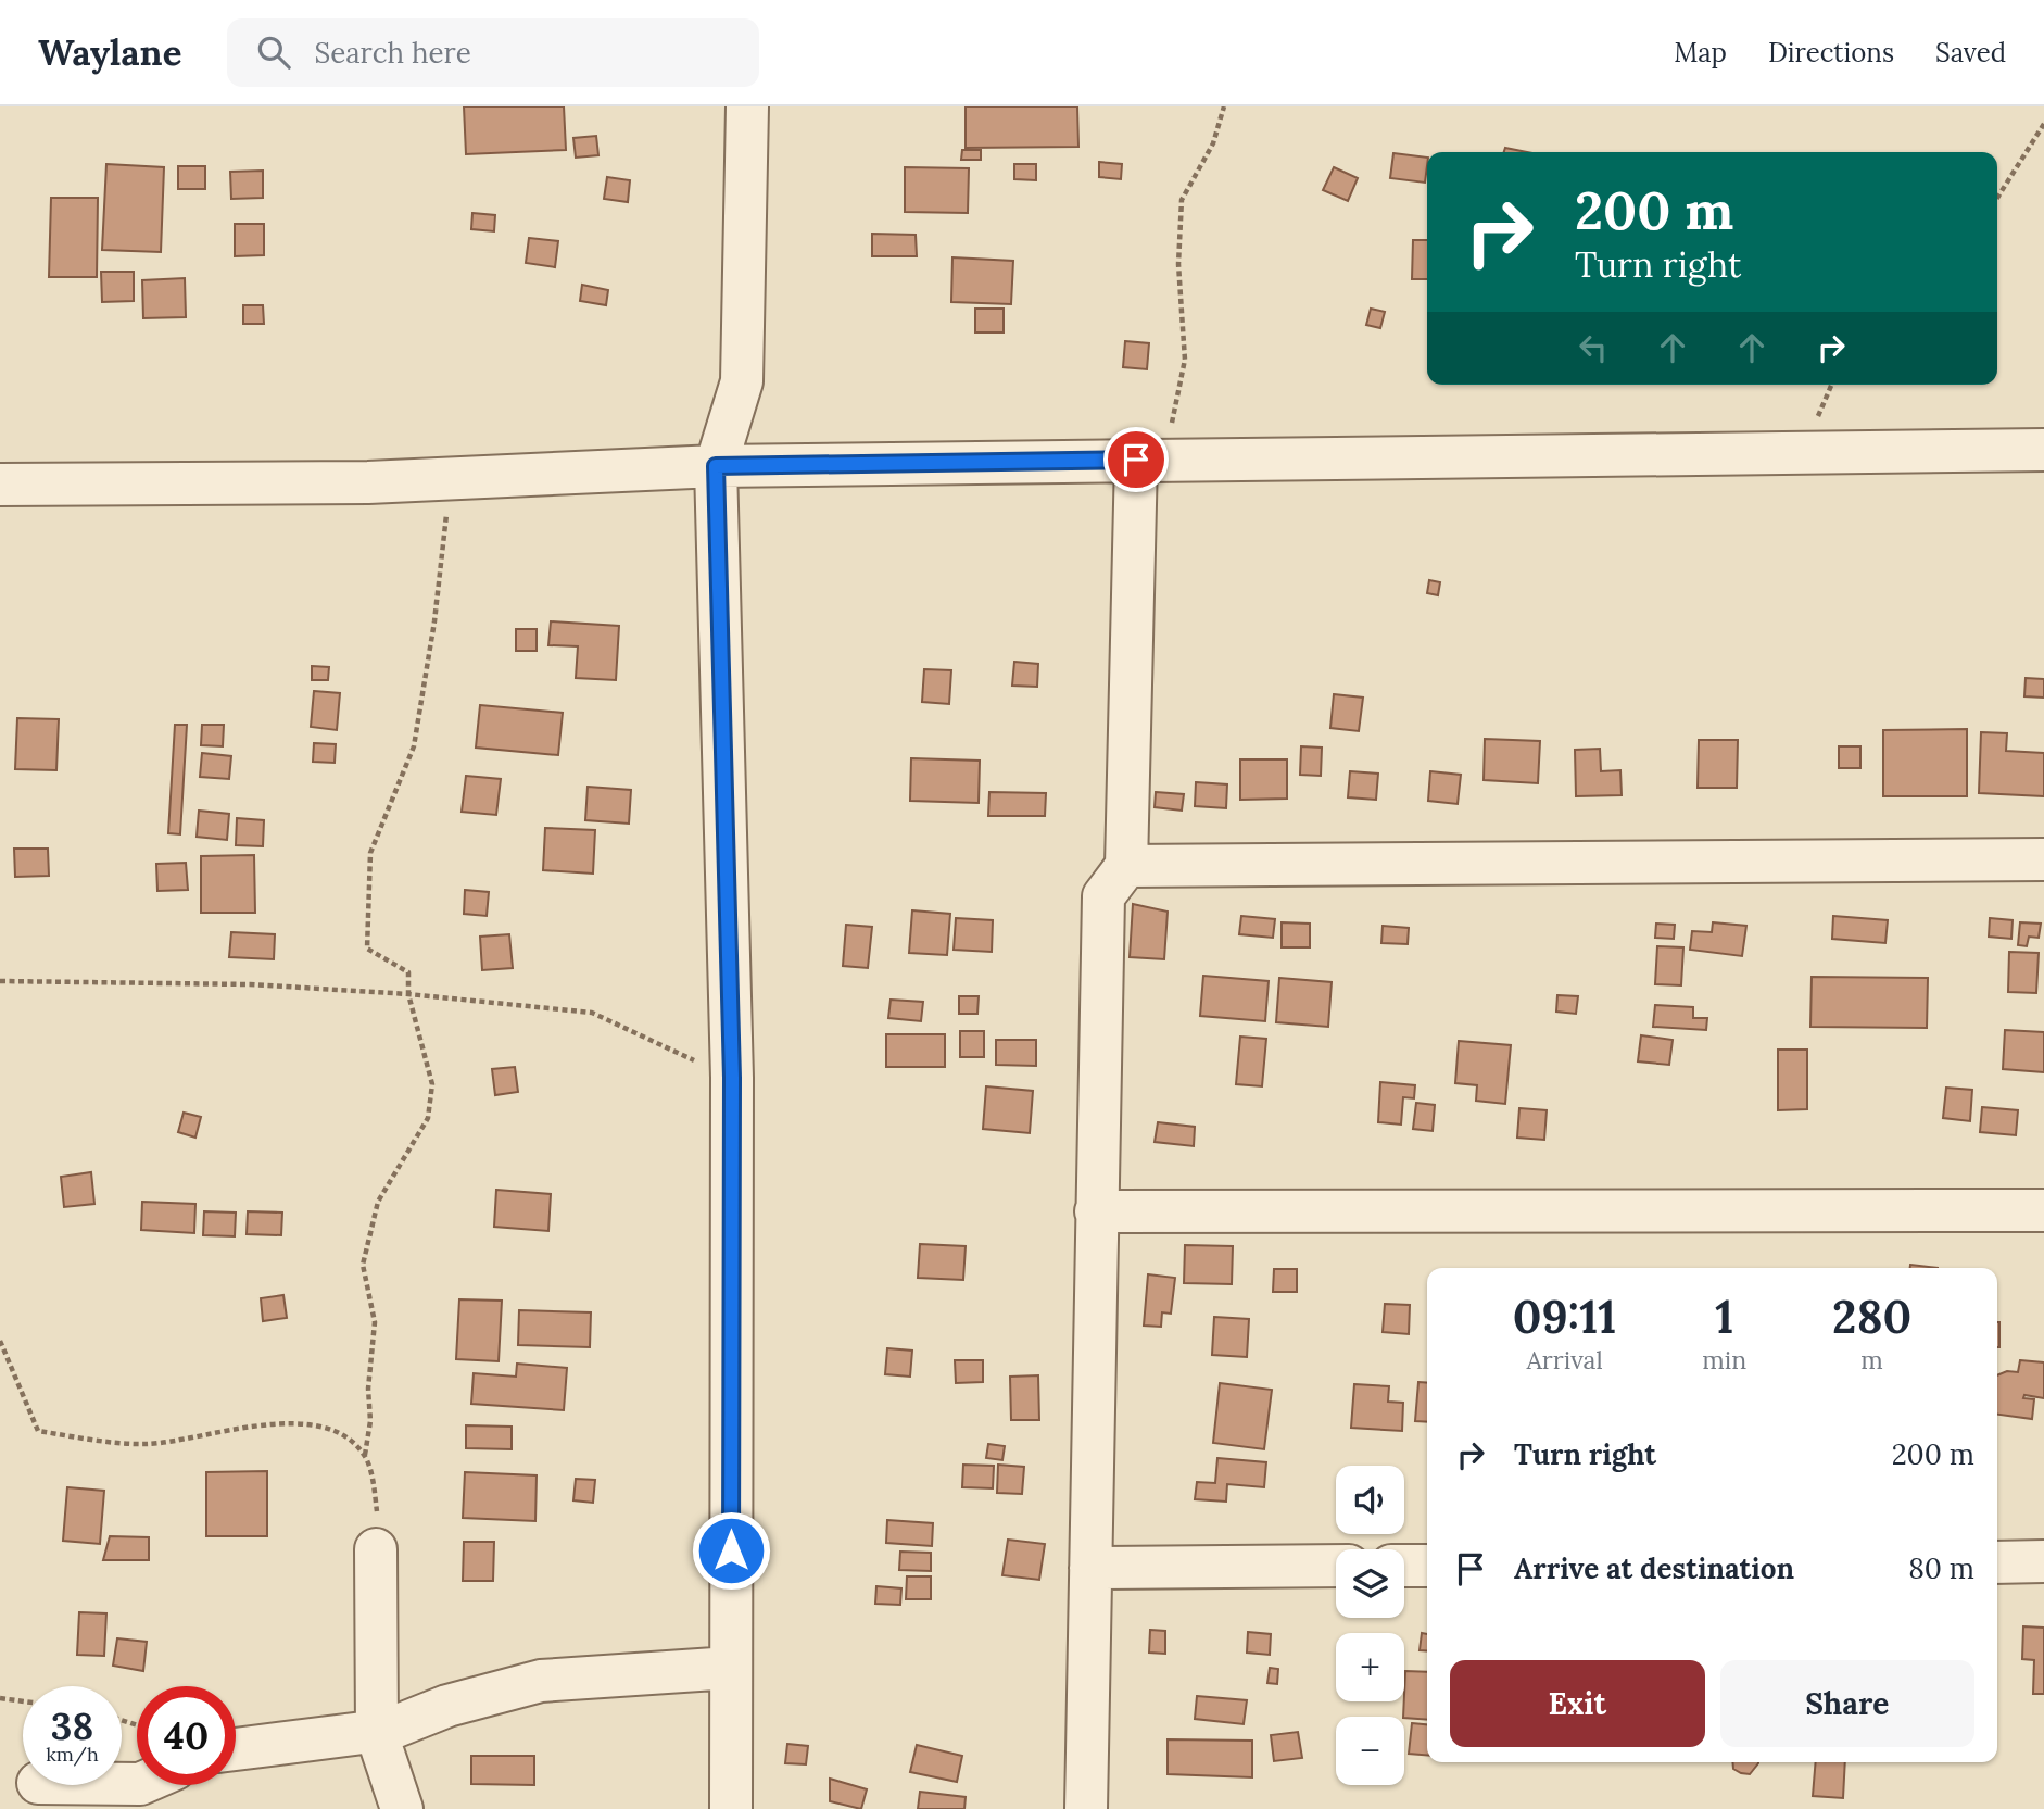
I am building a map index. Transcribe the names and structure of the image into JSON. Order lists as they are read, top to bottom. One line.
{"page":{"header":"Waylane","search":"Search here","nav":["Map","Directions","Saved"],"turn":["200 m","Turn right"],"eta":["09:11","Arrival","1","min","280","m"],"list":[{"name":"Turn right","value":"200 m"},{"name":"Arrive at destination","value":"80 m"}],"map_buttons":["+","−"],"buttons":["Exit","Share"],"speed":"38 km/h","limit":"40"}}
